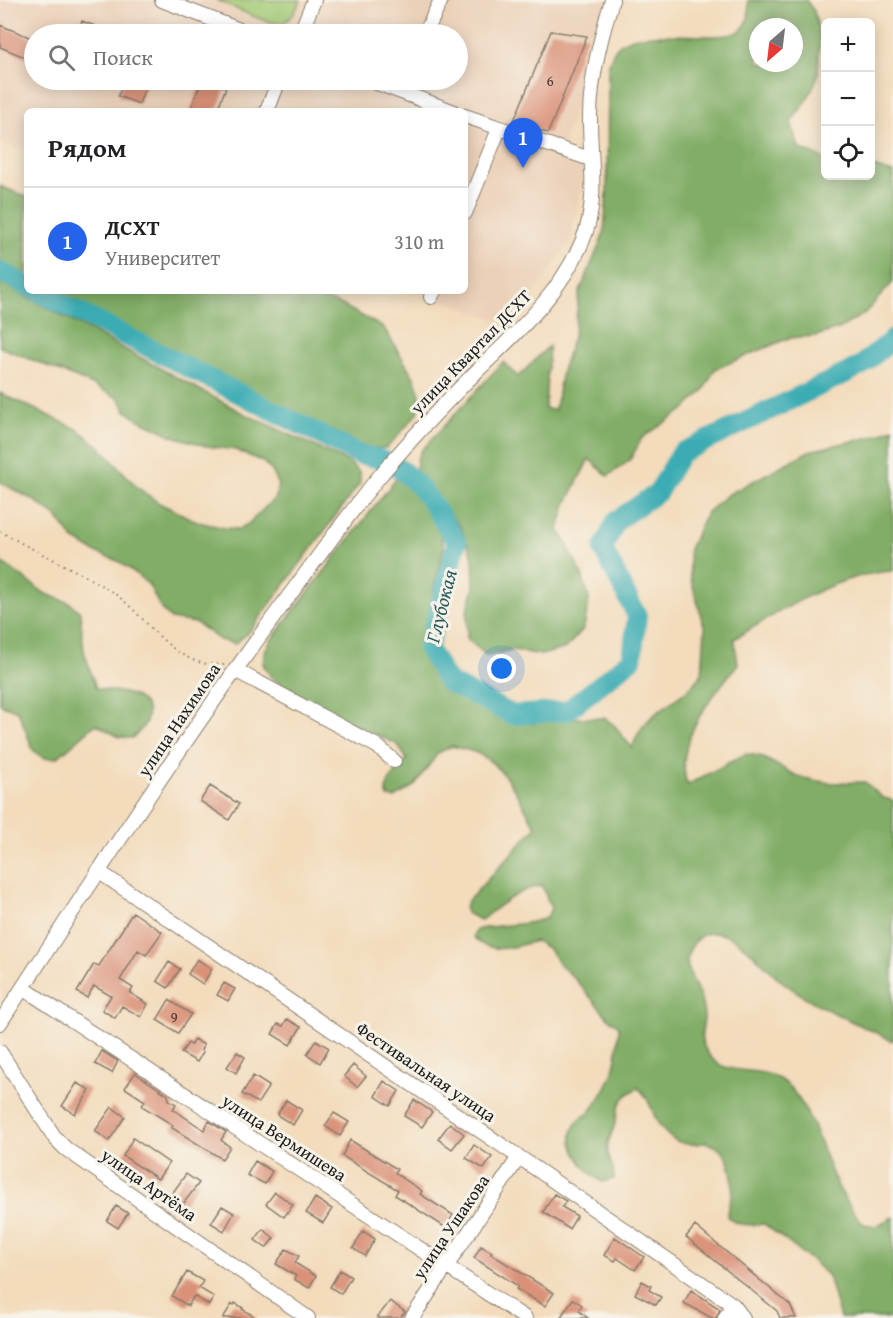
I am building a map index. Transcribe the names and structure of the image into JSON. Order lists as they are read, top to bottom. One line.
{"streets":{"street":["улица Квартал ДСХТ","улица Нахимова","Фестивальная улица","улица Вермишева","улица Артёма","улица Ушакова"]},"crossings":[["улица Квартал ДСХТ","улица Нахимова"],["улица Нахимова","Фестивальная улица"],["улица Нахимова","улица Вермишева"],["Фестивальная улица","улица Ушакова"],["улица Вермишева","улица Ушакова"]],"water":["Глубокая"],"house_numbers":["6","9"],"north":"bottom left","page":{"map_buttons":["+","−"],"search":"Поиск","heading":"Рядом","pins":"1","list":[{"mark":"1","name":"ДСХТ","note":"Университет","value":"310 m"}]}}
